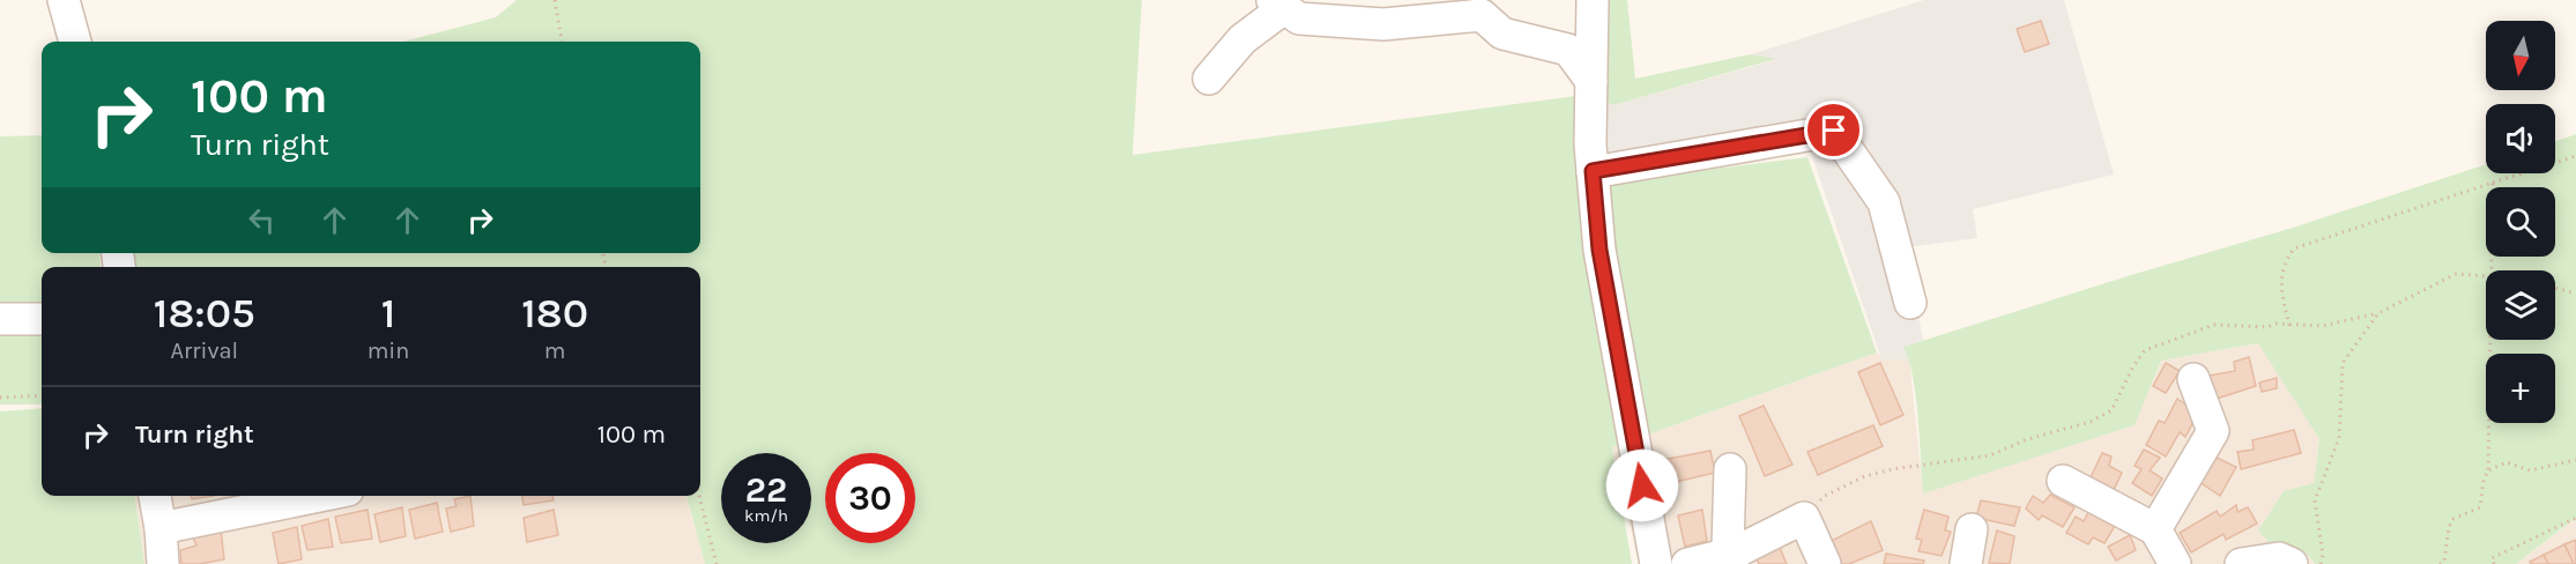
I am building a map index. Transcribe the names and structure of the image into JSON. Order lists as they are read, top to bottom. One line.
{"north":"bottom","page":{"map_buttons":"+","turn":["100 m","Turn right"],"eta":["18:05","Arrival","1","min","180","m"],"list":[{"name":"Turn right","value":"100 m"}],"speed":"22 km/h","limit":"30"}}
